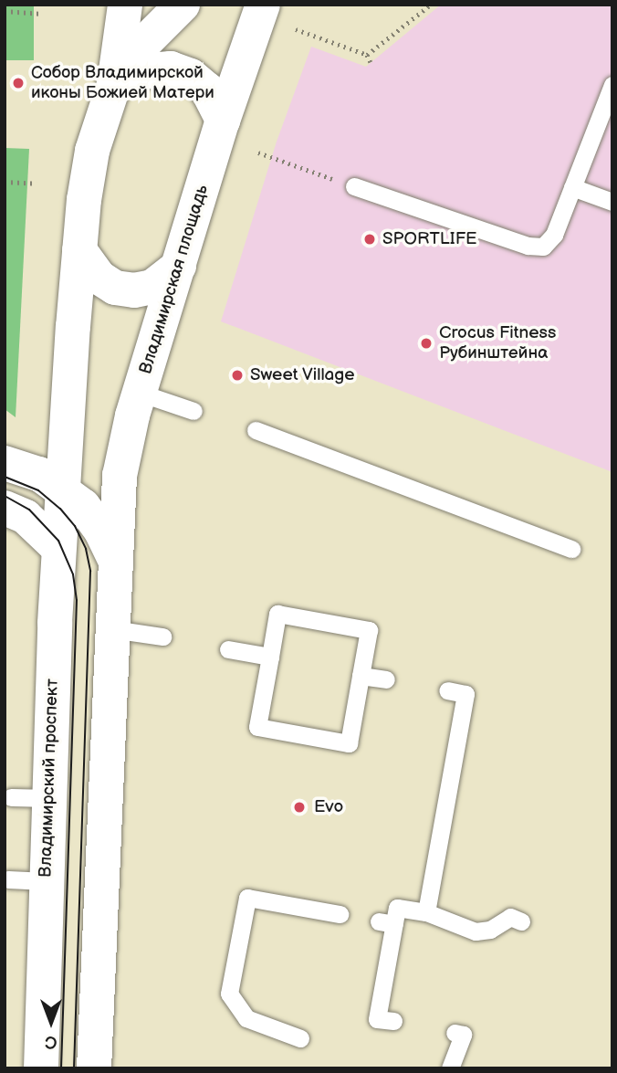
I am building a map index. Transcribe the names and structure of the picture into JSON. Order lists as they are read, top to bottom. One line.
{"streets":{"main road":["Владимирская площадь","Владимирский проспект"]},"places":["Собор Владимирской иконы Божией Матери","SPORTLIFE","Crocus Fitness Рубинштейна","Sweet Village","Evo"],"north":"bottom"}
